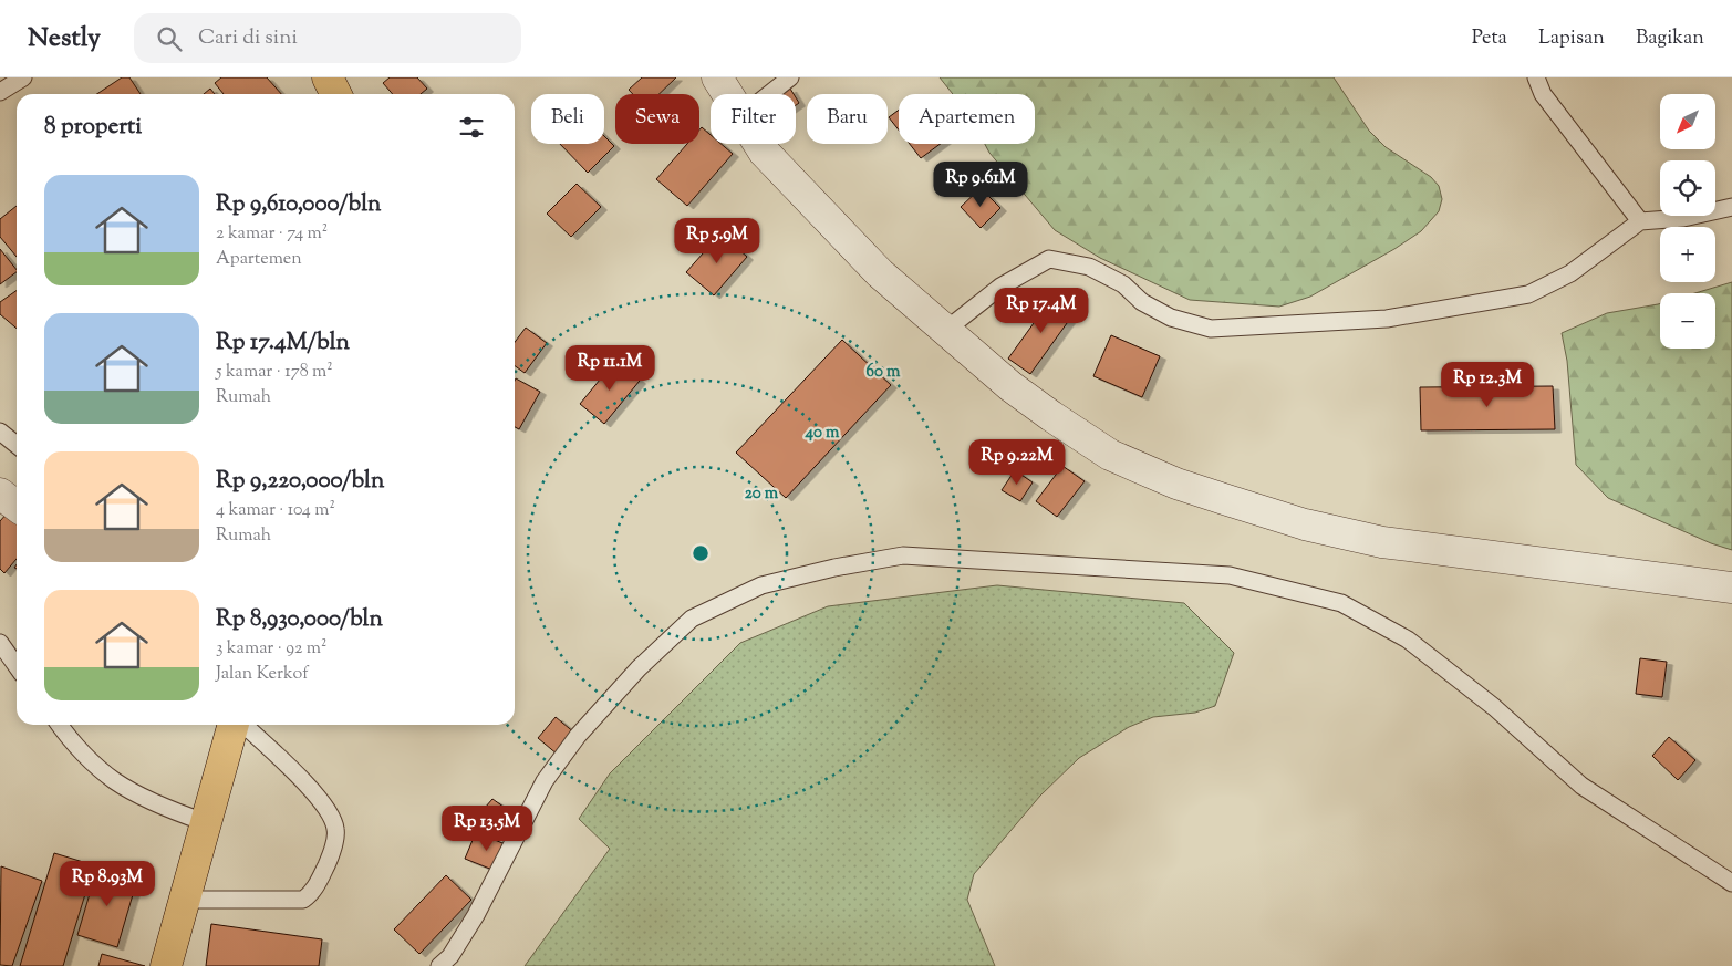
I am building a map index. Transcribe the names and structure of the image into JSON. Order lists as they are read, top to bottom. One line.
{"north":"bottom left","page":{"header":"Nestly","search":"Cari di sini","nav":["Peta","Lapisan","Bagikan"],"map_buttons":["+","−"],"chip":["Beli","Sewa","Filter","Baru","Apartemen"],"heading":"8 properti","list":[{"name":"Rp 9,610,000/bln","note":"2 kamar · 74 m² · Apartemen"},{"name":"Rp 17.4M/bln","note":"5 kamar · 178 m² · Rumah"},{"name":"Rp 9,220,000/bln","note":"4 kamar · 104 m² · Rumah"},{"name":"Rp 8,930,000/bln","note":"3 kamar · 92 m² · Jalan Kerkof"}],"price":["Rp 9.61M","Rp 5.9M","Rp 17.4M","Rp 11.1M","Rp 12.3M","Rp 9.22M","Rp 13.5M","Rp 8.93M"]},"rings":["60 m","40 m","20 m"]}
